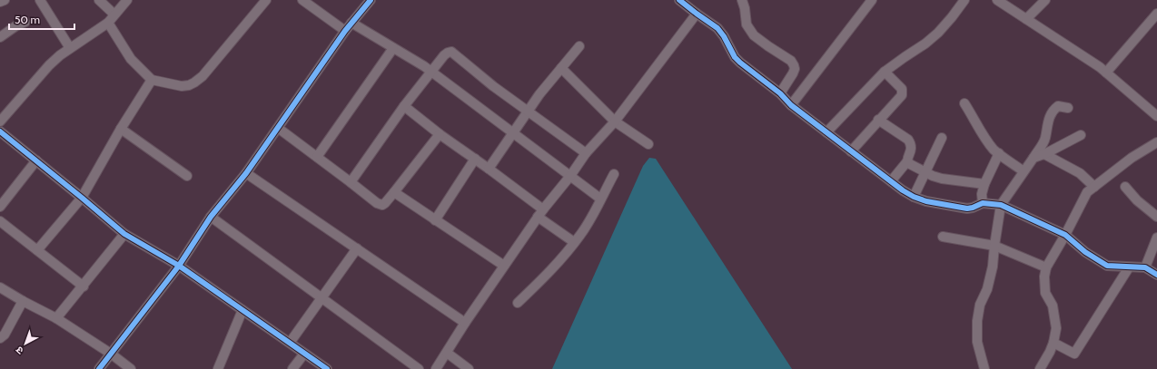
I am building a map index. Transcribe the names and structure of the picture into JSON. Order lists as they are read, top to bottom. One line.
{"scale_bar":"50 m","north":"bottom left"}
